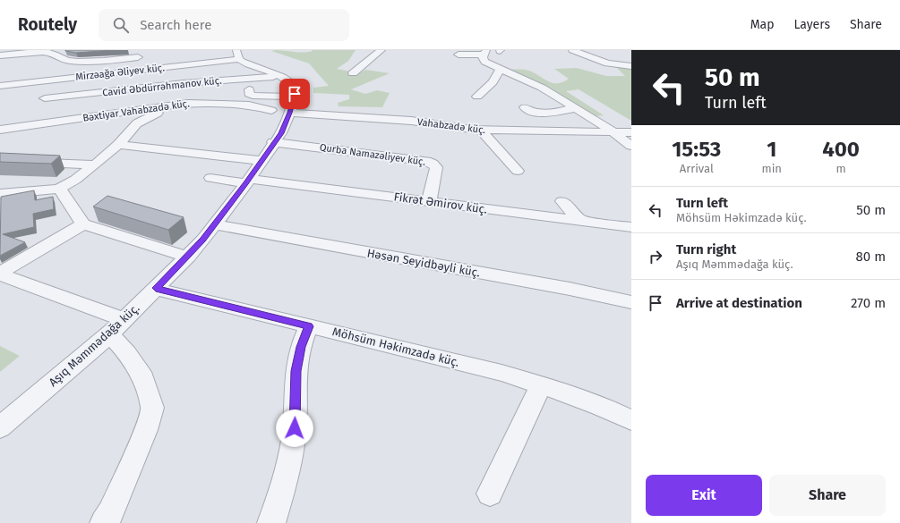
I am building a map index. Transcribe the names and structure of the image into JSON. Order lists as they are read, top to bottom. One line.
{"streets":{"street":["Mirzəağa Əliyev küç.","Cavid Əbdürrəhmanov küç.","Bəxtiyar Vahabzadə küç.","Vahabzadə küç.","Qurba Namazəliyev küç.","Fikrət Əmirov küç.","Həsən Seyidbəyli küç.","Aşıq Məmmədağa küç.","Möhsüm Həkimzadə küç."]},"crossings":[["Vahabzadə küç.","Aşıq Məmmədağa küç."],["Qurba Namazəliyev küç.","Fikrət Əmirov küç."],["Qurba Namazəliyev küç.","Aşıq Məmmədağa küç."],["Fikrət Əmirov küç.","Aşıq Məmmədağa küç."],["Həsən Seyidbəyli küç.","Aşıq Məmmədağa küç."],["Aşıq Məmmədağa küç.","Möhsüm Həkimzadə küç."]],"page":{"header":"Routely","search":"Search here","nav":["Map","Layers","Share"],"turn":["50 m","Turn left"],"eta":["15:53","Arrival","1","min","400","m"],"list":[{"name":"Turn left","note":"Möhsüm Həkimzadə küç.","value":"50 m"},{"name":"Turn right","note":"Aşıq Məmmədağa küç.","value":"80 m"},{"name":"Arrive at destination","value":"270 m"}],"buttons":["Exit","Share"]}}
